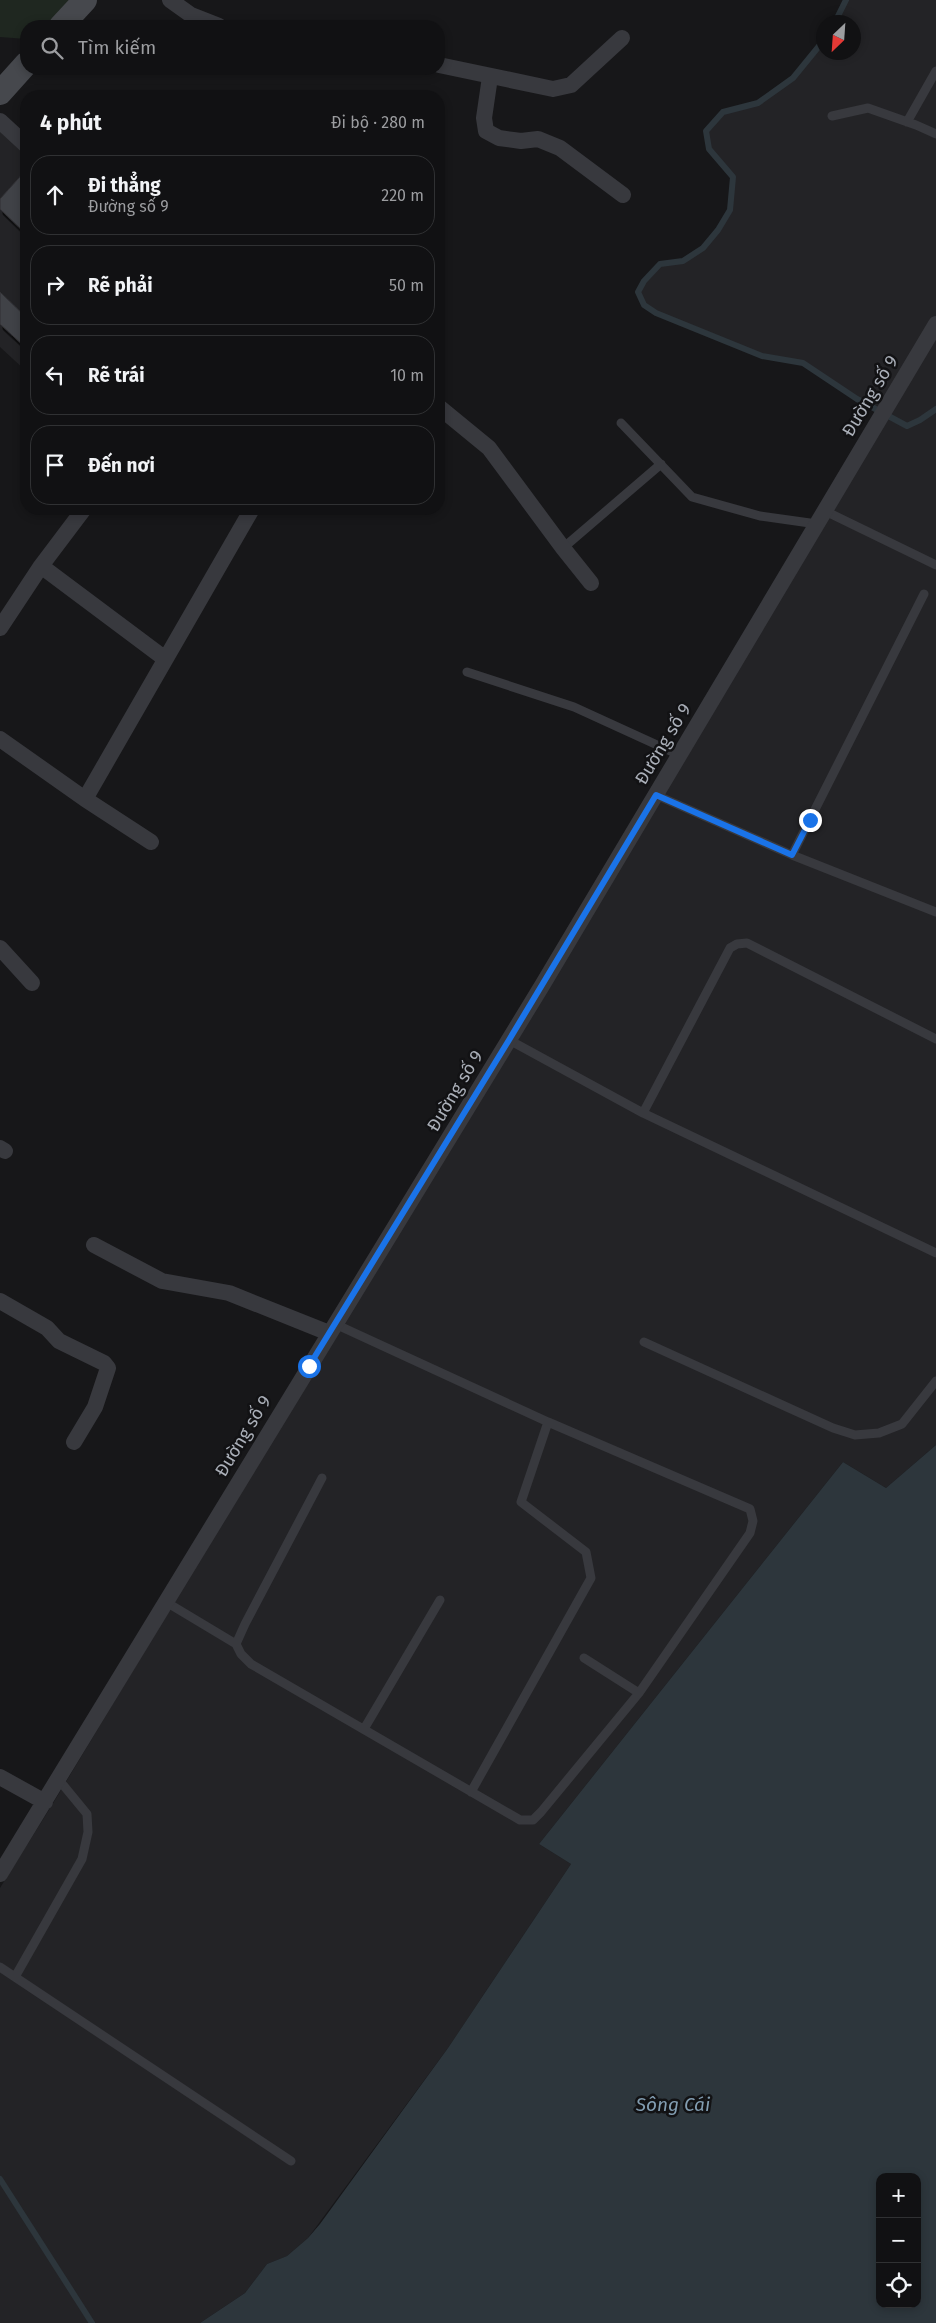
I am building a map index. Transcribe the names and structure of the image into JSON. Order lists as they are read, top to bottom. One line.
{"streets":{"street":["Đường số 9"]},"water":["Sông Cái"],"north":"bottom left","page":{"search":"Tìm kiếm","heading":["4 phút","Đi bộ · 280 m"],"list":[["Đi thẳng","Đường số 9","220 m"],["Rẽ phải","50 m"],["Rẽ trái","10 m"],"Đến nơi"],"map_buttons":["+","−"]}}
